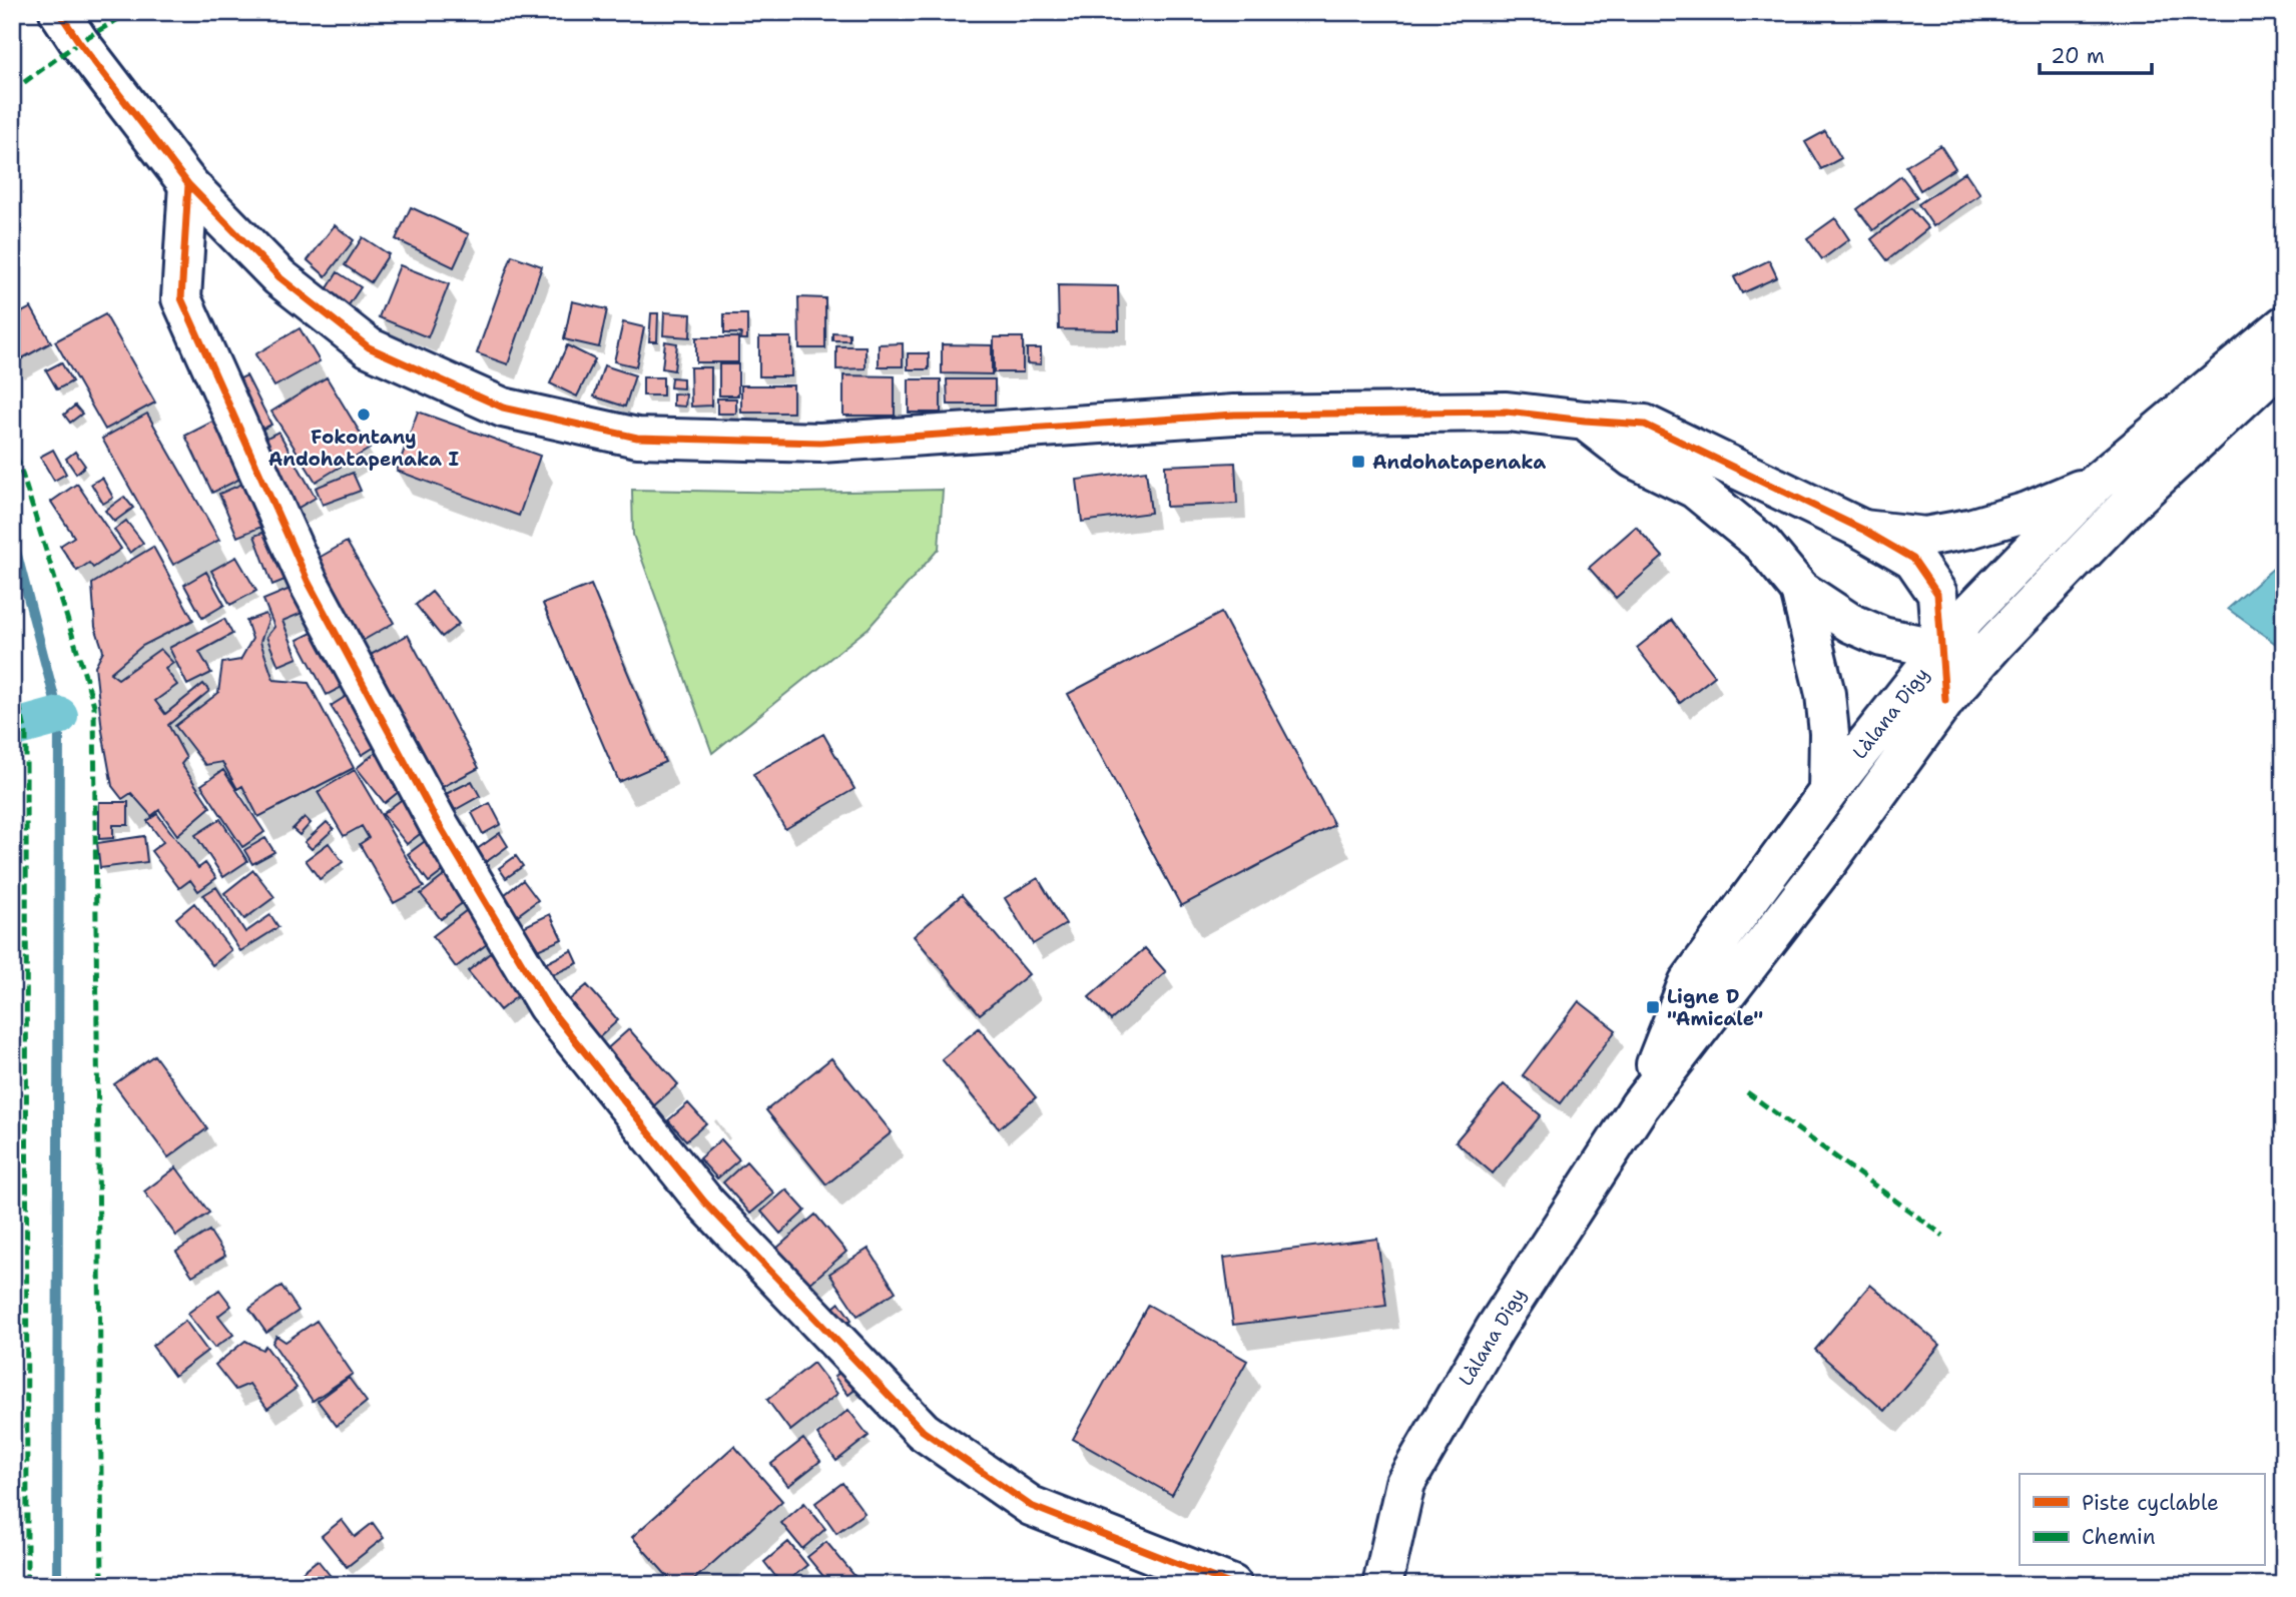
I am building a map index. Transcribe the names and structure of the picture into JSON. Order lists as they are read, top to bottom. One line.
{"streets":{"street":["Làlana Digy"]},"places":{"other":["Fokontany Andohatapenaka I"],"transit":["Andohatapenaka","Ligne D \"Amicale\""]},"legend":["Piste cyclable","Chemin"],"scale_bar":"20 m"}
